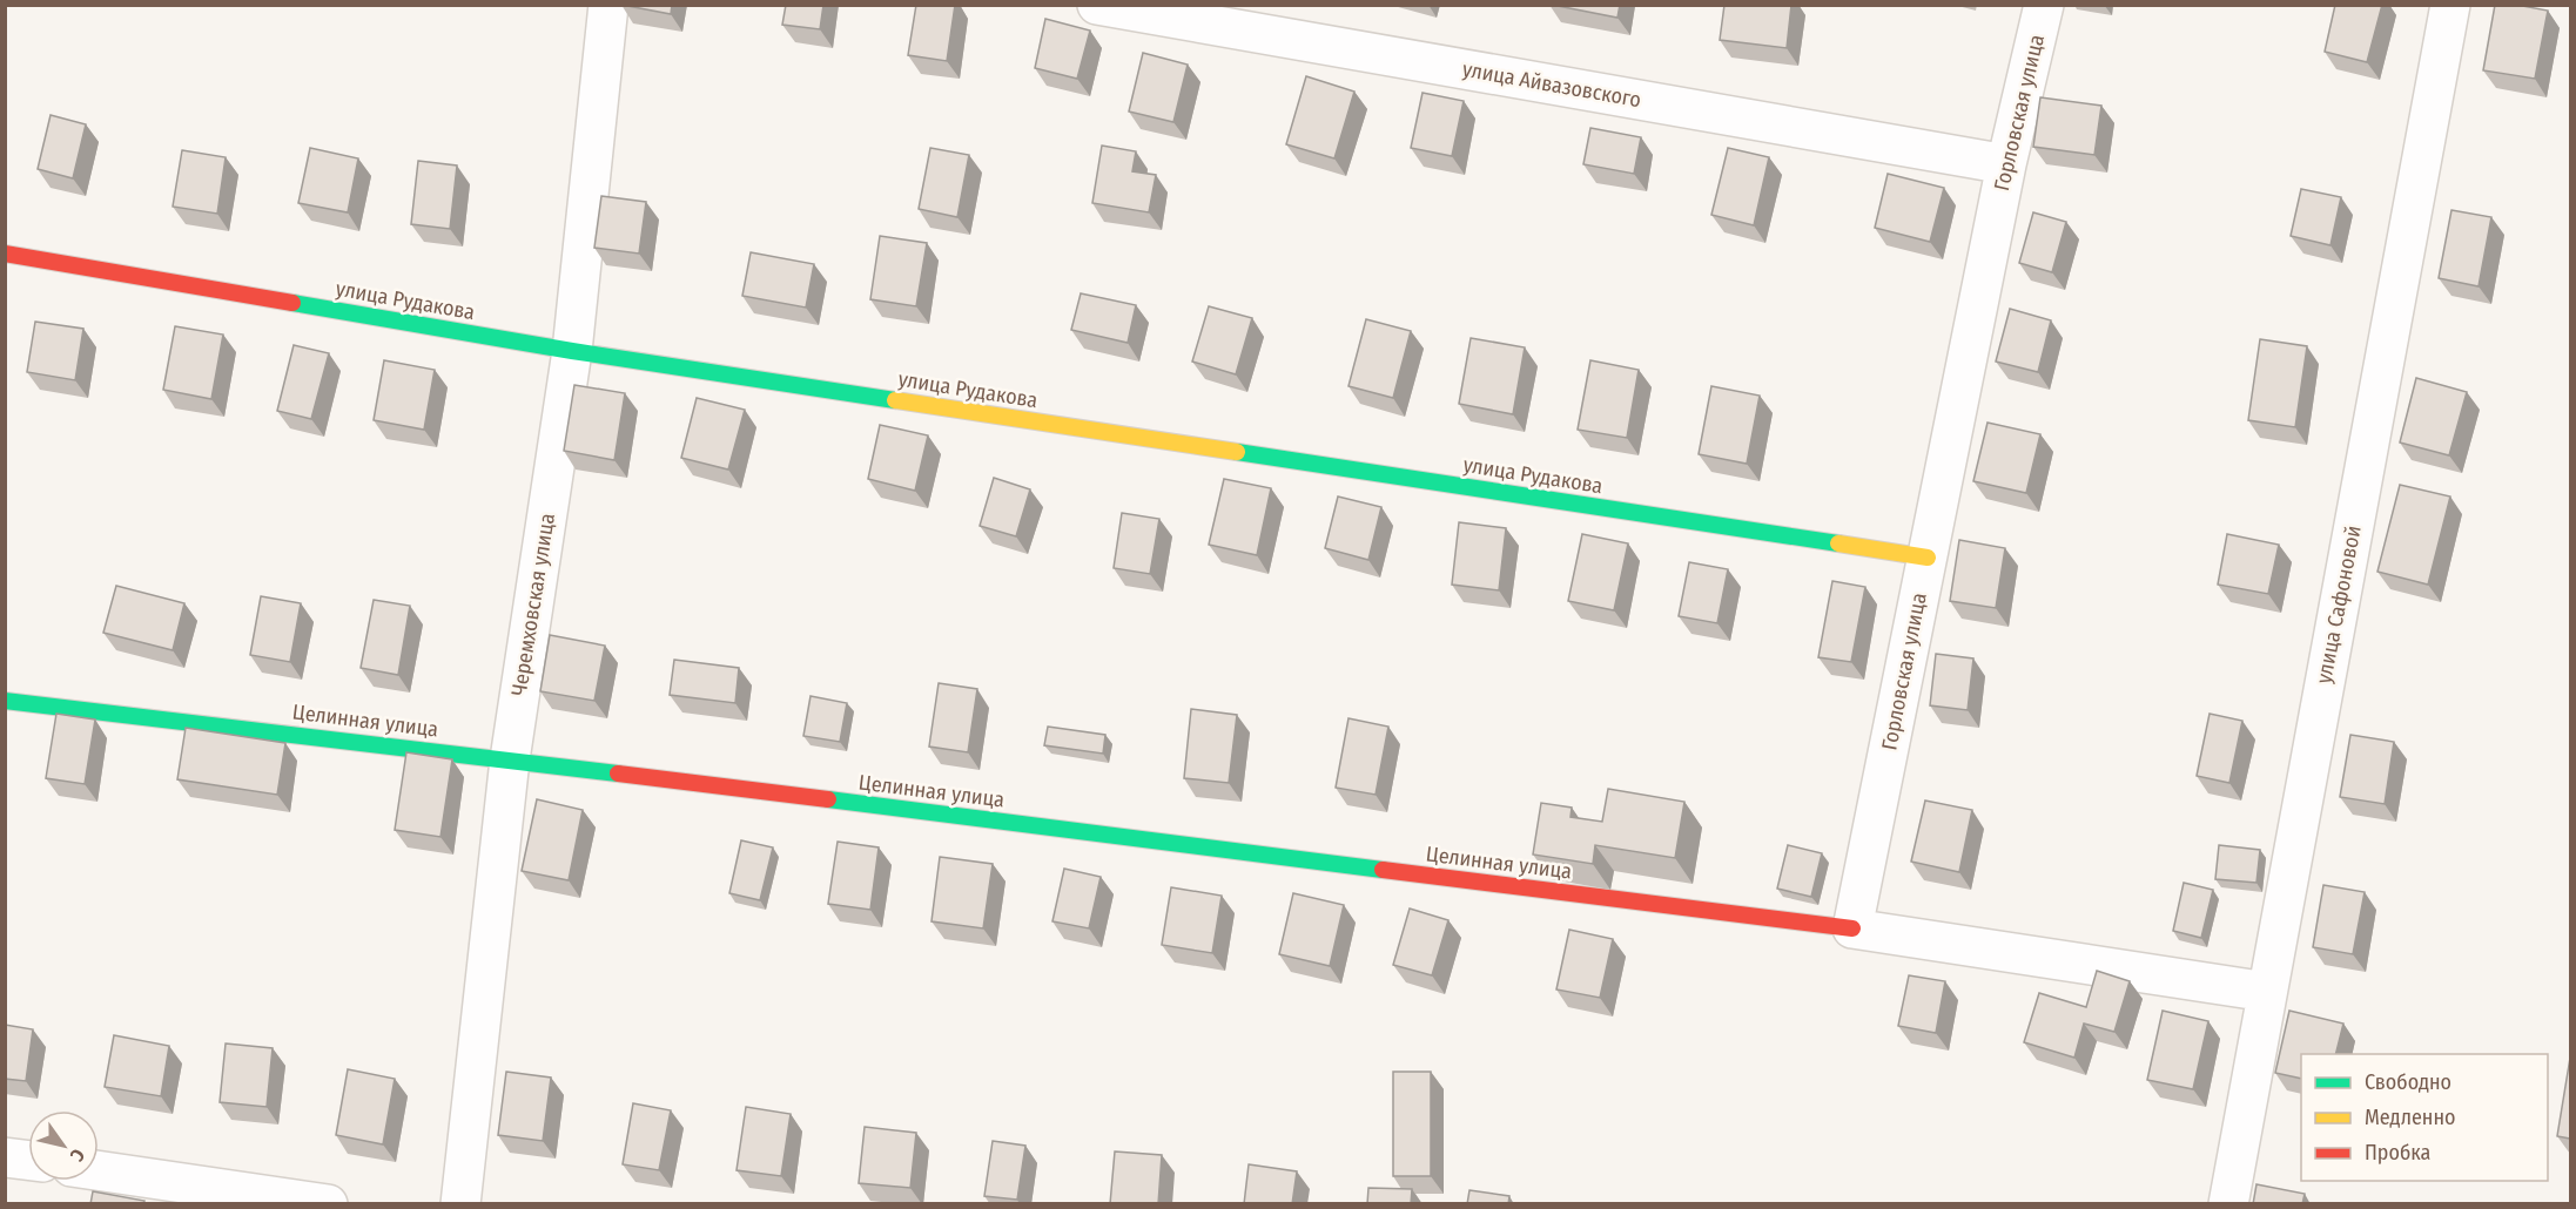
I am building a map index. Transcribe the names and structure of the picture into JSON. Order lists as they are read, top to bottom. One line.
{"streets":{"street":["улица Айвазовского","Горловская улица","улица Рудакова","Черемховская улица","улица Сафоновой","Целинная улица"]},"crossings":[["улица Айвазовского","Горловская улица"],["Горловская улица","улица Рудакова"],["Горловская улица","Целинная улица"],["улица Рудакова","Черемховская улица"],["Черемховская улица","Целинная улица"]],"legend":["Свободно","Медленно","Пробка"],"north":"bottom right"}
